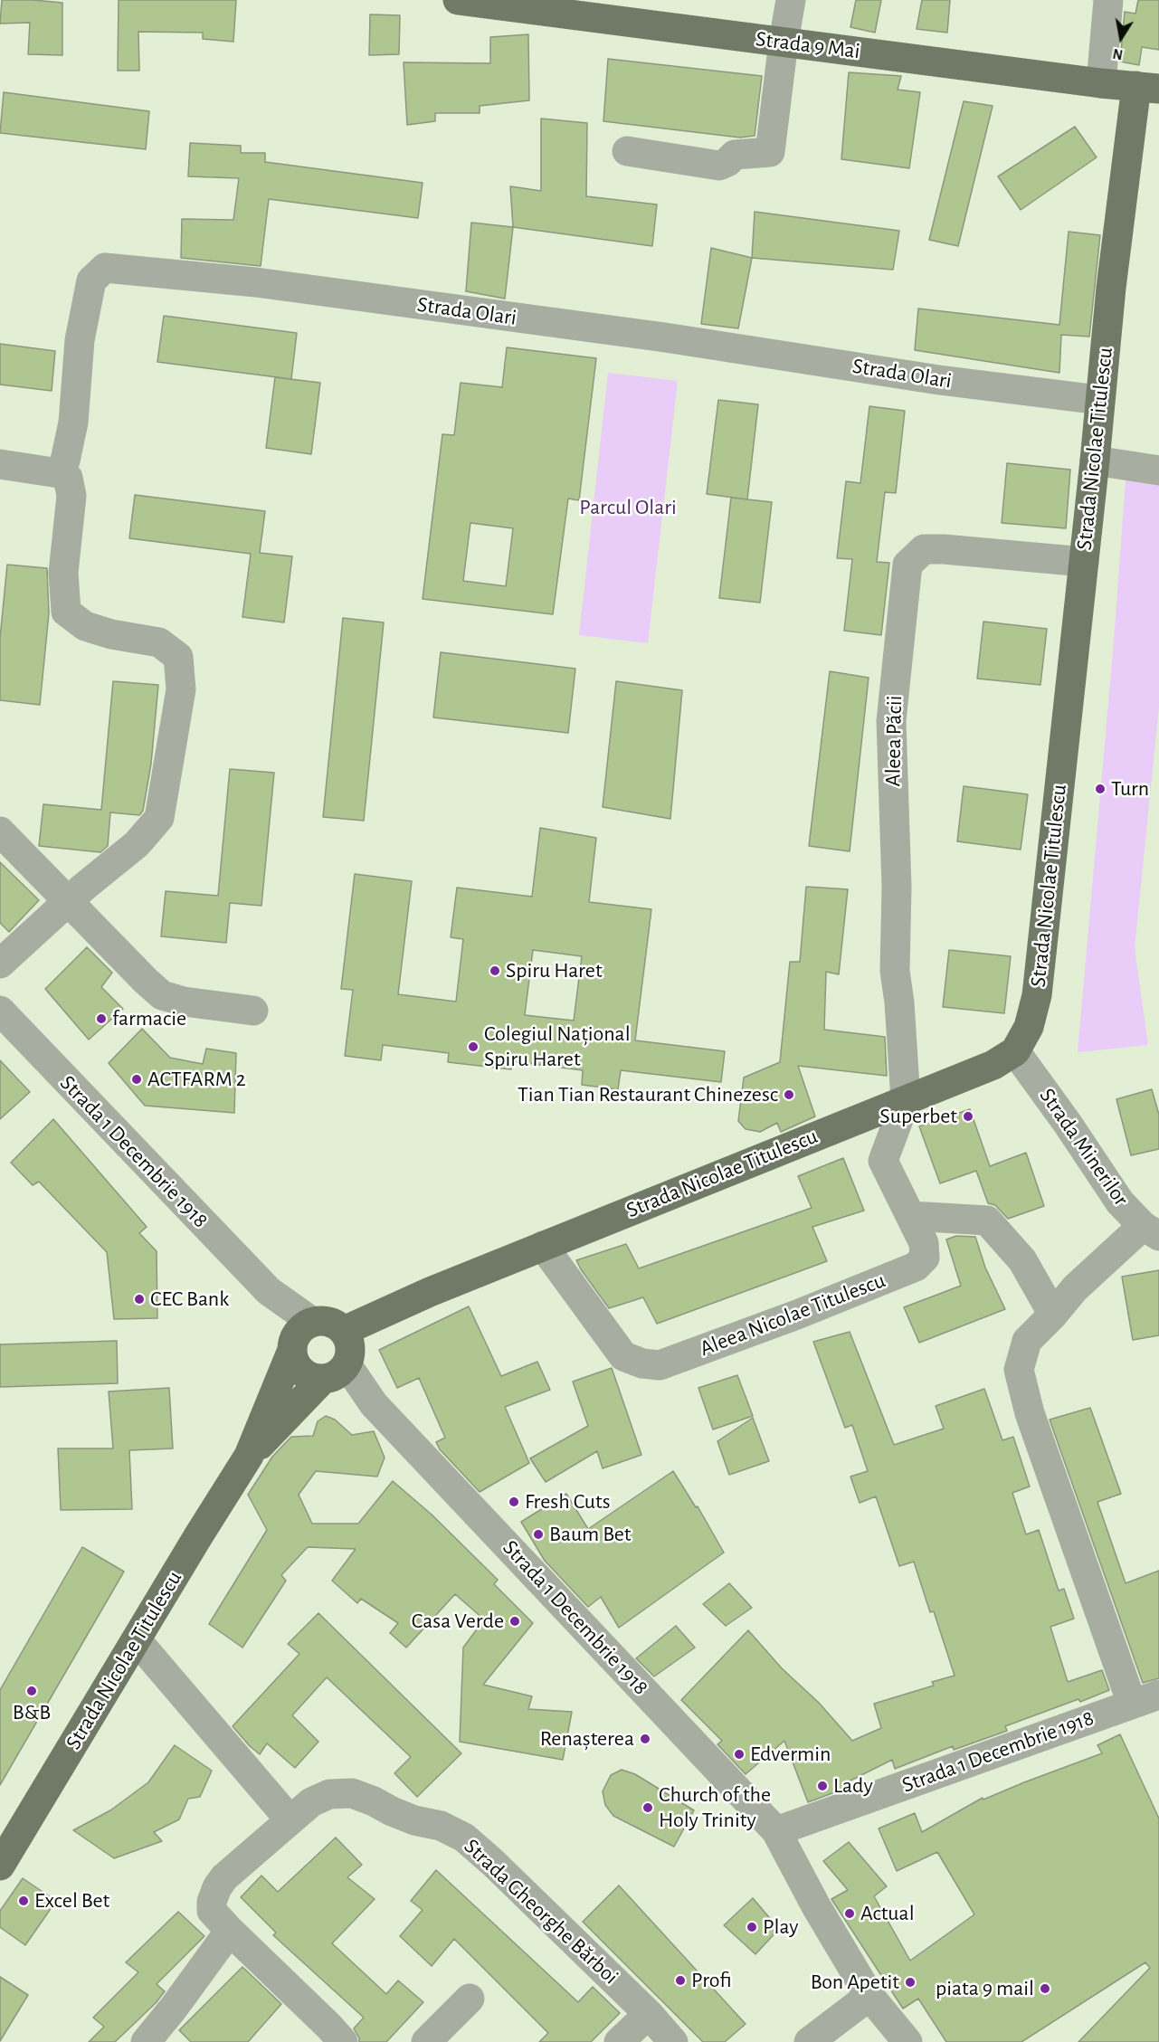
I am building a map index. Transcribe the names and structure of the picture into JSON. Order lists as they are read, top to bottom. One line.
{"streets":{"main road":["Strada 9 Mai","Strada Nicolae Titulescu"],"street":["Strada Olari","Aleea Păcii","Strada Minerilor","Strada 1 Decembrie 1918","Aleea Nicolae Titulescu","Strada Gheorghe Bărboi"]},"crossings":[["Strada 9 Mai","Strada Nicolae Titulescu"],["Strada Olari","Strada Nicolae Titulescu"],["Strada Nicolae Titulescu","Aleea Păcii"],["Strada Nicolae Titulescu","Strada Minerilor"],["Strada Nicolae Titulescu","Strada 1 Decembrie 1918"],["Strada Nicolae Titulescu","Aleea Nicolae Titulescu"],["Aleea Păcii","Aleea Nicolae Titulescu"]],"parks":["Parcul Olari"],"places":["Turn","Spiru Haret","farmacie","Colegiul Național Spiru Haret","ACTFARM 2","Tian Tian Restaurant Chinezesc","Superbet","CEC Bank","Fresh Cuts","Baum Bet","Casa Verde","B&B","Renașterea","Edvermin","Lady","Church of the Holy Trinity","Excel Bet","Actual","Play","Profi","Bon Apetit","piata 9 mail"],"north":"bottom"}
